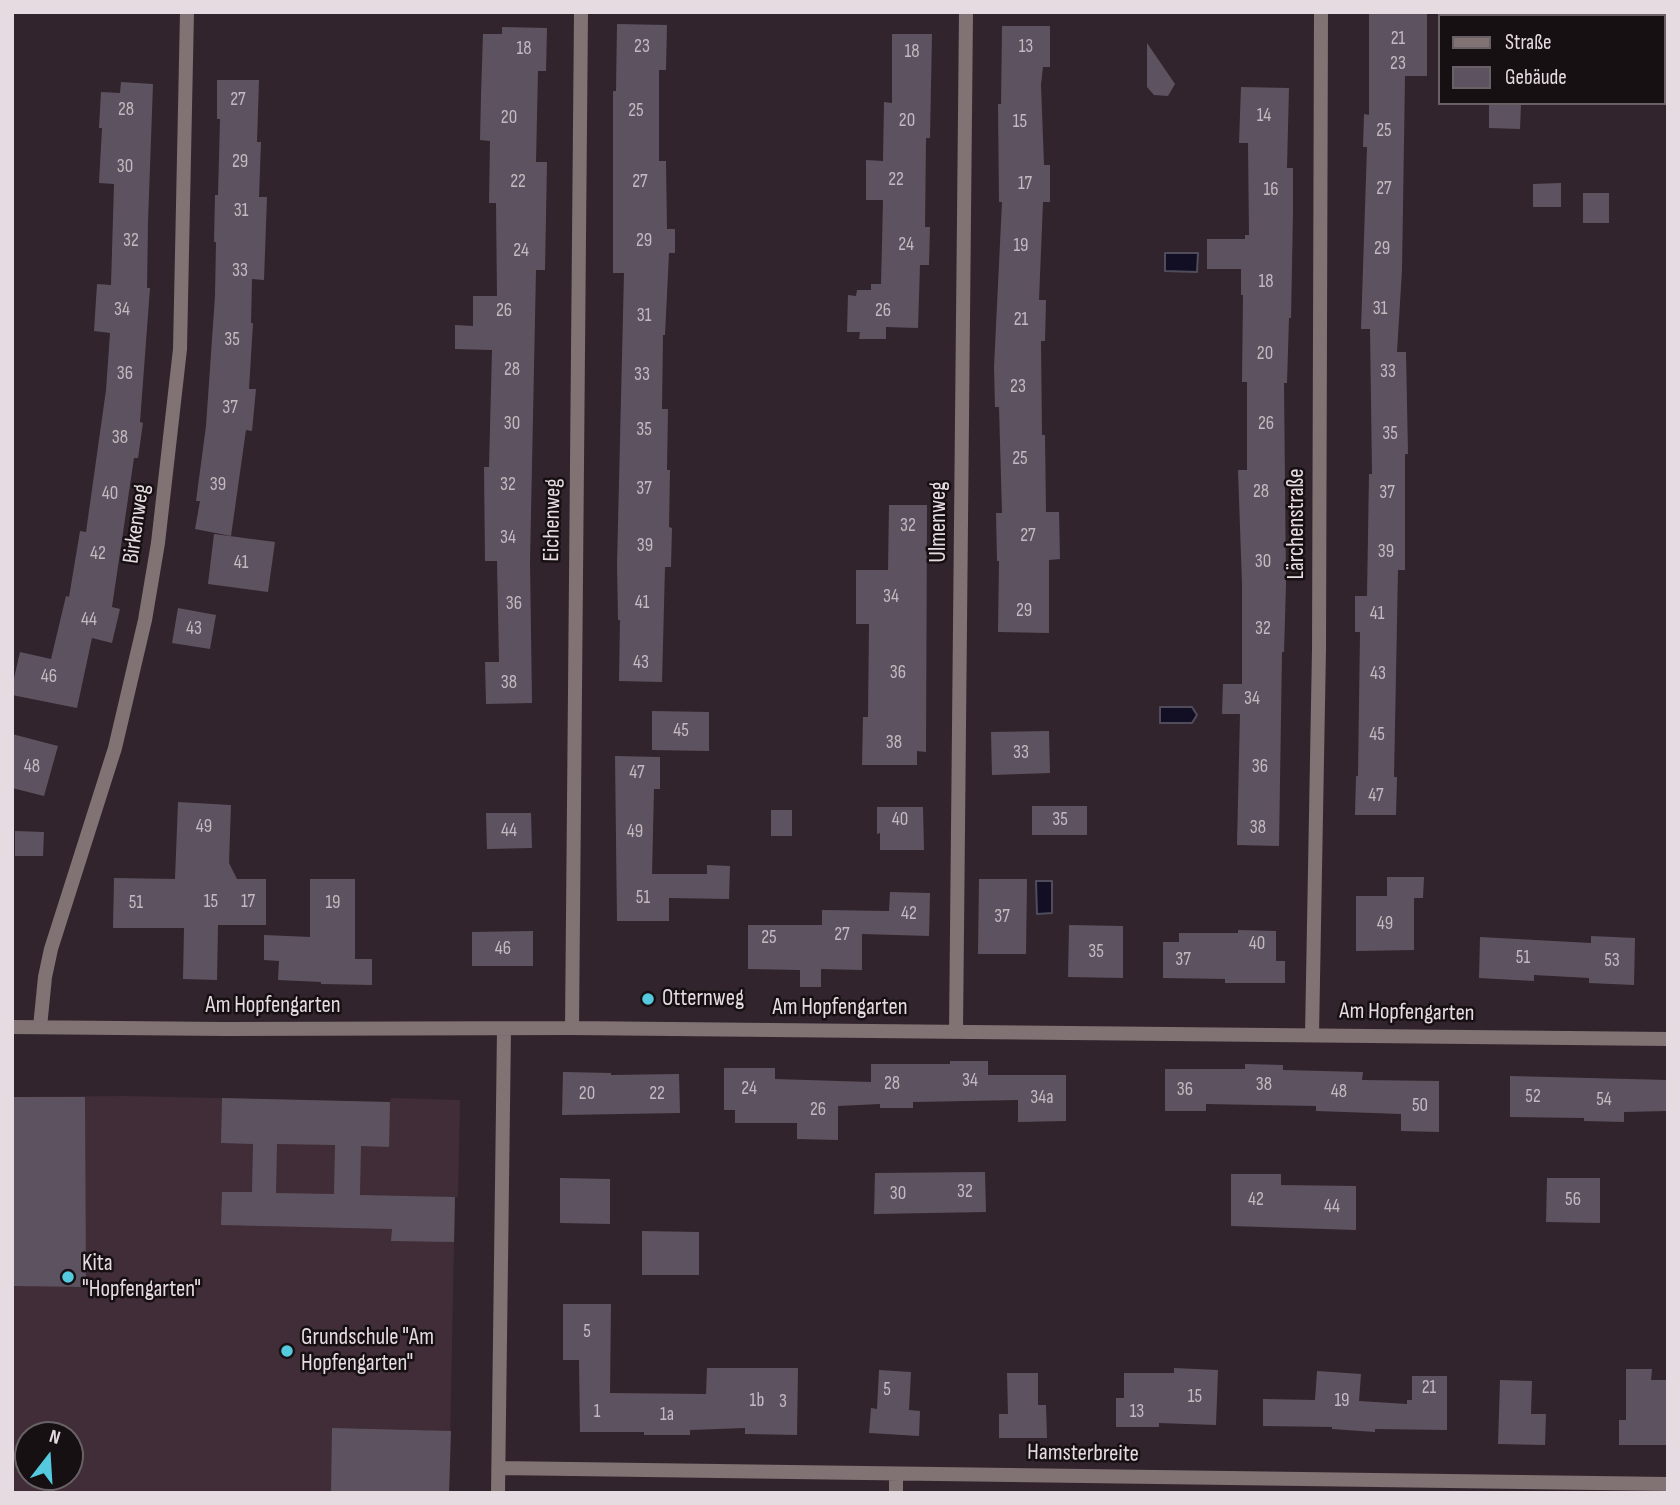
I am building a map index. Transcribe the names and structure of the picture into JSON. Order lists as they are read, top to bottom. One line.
{"streets":{"street":["Eichenweg","Ulmenweg","Birkenweg","Lärchenstraße","Am Hopfengarten","Hamsterbreite"]},"crossings":[["Eichenweg","Am Hopfengarten"],["Ulmenweg","Am Hopfengarten"],["Birkenweg","Am Hopfengarten"],["Lärchenstraße","Am Hopfengarten"]],"places":["Otternweg","Kita \"Hopfengarten\"","Grundschule \"Am Hopfengarten\""],"house_numbers":["21","23","13","18","18","23","27","28","25","14","20","20","15","25","29","30","22","22","27","17","27","16","31","32","29","24","19","29","24","33","18","31","34","26","26","31","21","35","20","28","33","36","33","23","37","30","26","35","35","38","25","39","32","37","28","37","40","32","27","34","39","39","42","30","41","34","41","36","29","41","44","43","32","43","36","43","46","38","34","45","45","38","33","48","36","47","47","40","35","49","38","44","49","51","15","17","51","19","42","37","49","27","25","40","46","35","51","37","53","34","28","38","24","36","48","20","22","52","34a","54","50","26","32","30","42","56","44","5","21","5","15","1b","19","3","1","13","1a"],"legend":["Straße","Gebäude"],"north":"top"}
